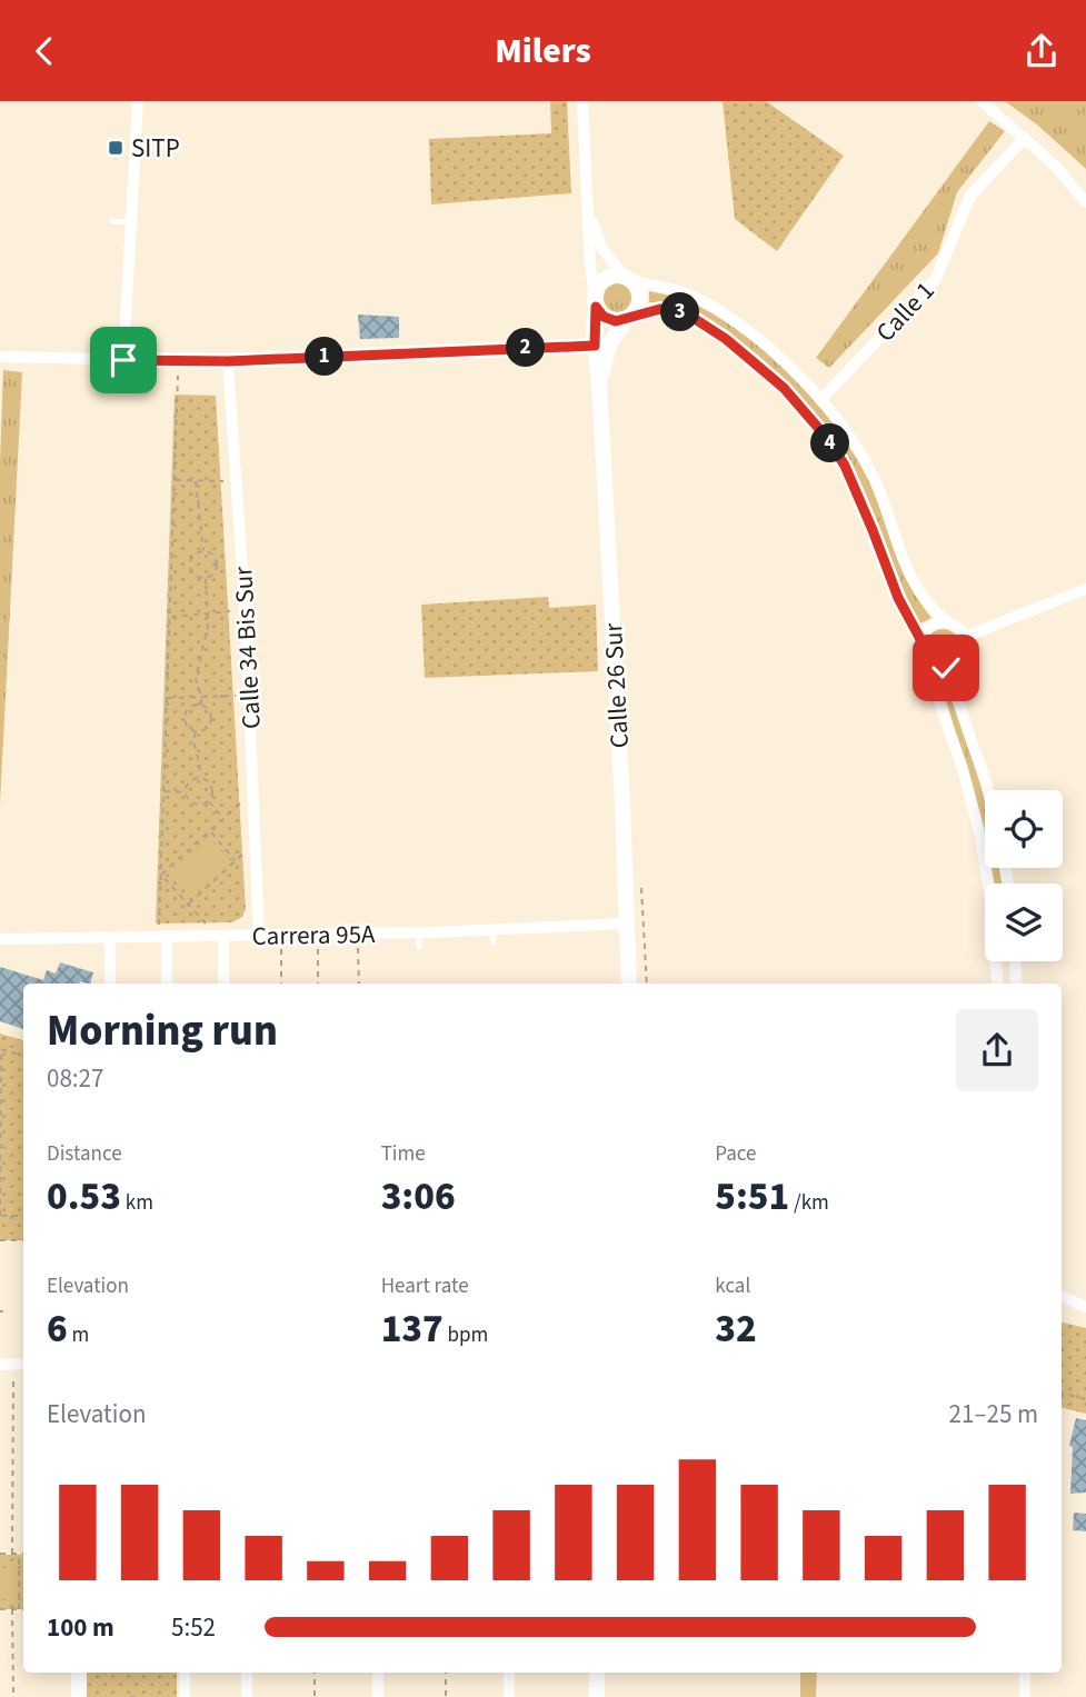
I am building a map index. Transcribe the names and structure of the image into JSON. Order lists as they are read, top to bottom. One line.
{"streets":{"street":["Calle 1","Calle 34 Bis Sur","Calle 26 Sur","Carrera 95A"]},"crossings":[["Calle 34 Bis Sur","Carrera 95A"],["Calle 26 Sur","Carrera 95A"]],"places":{"transit":["SITP"]},"page":{"header":"Milers","pins":["3","2","1","4"],"heading":["Morning run","08:27"],"stats":[["Distance","0.53 km"],["Time","3:06"],["Pace","5:51 /km"],["Elevation","6 m"],["Heart rate","137 bpm"],["kcal","32"]],"chart":["Elevation","21–25 m"],"list":[{"name":"100 m","note":"5:52"}]}}
